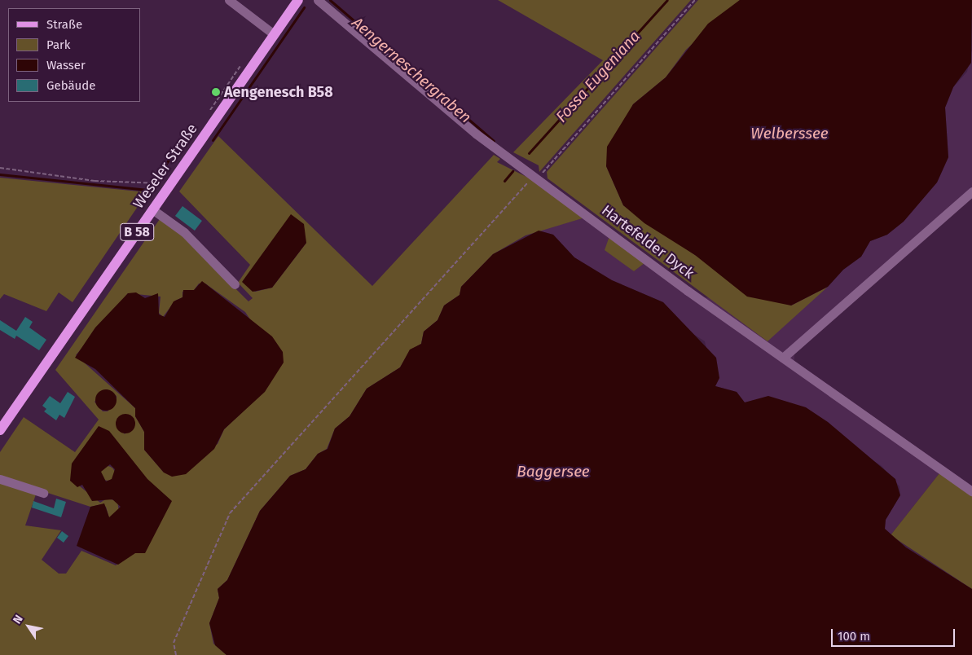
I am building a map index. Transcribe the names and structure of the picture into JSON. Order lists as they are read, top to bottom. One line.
{"streets":{"main road":["Weseler Straße","B 58"],"street":["Hartefelder Dyck"]},"water":["Aengerneschergraben","Fossa Eugeniana","Welberssee","Baggersee"],"places":["Aengenesch B58"],"legend":["Straße","Park","Wasser","Gebäude"],"scale_bar":"100 m","north":"top left"}
